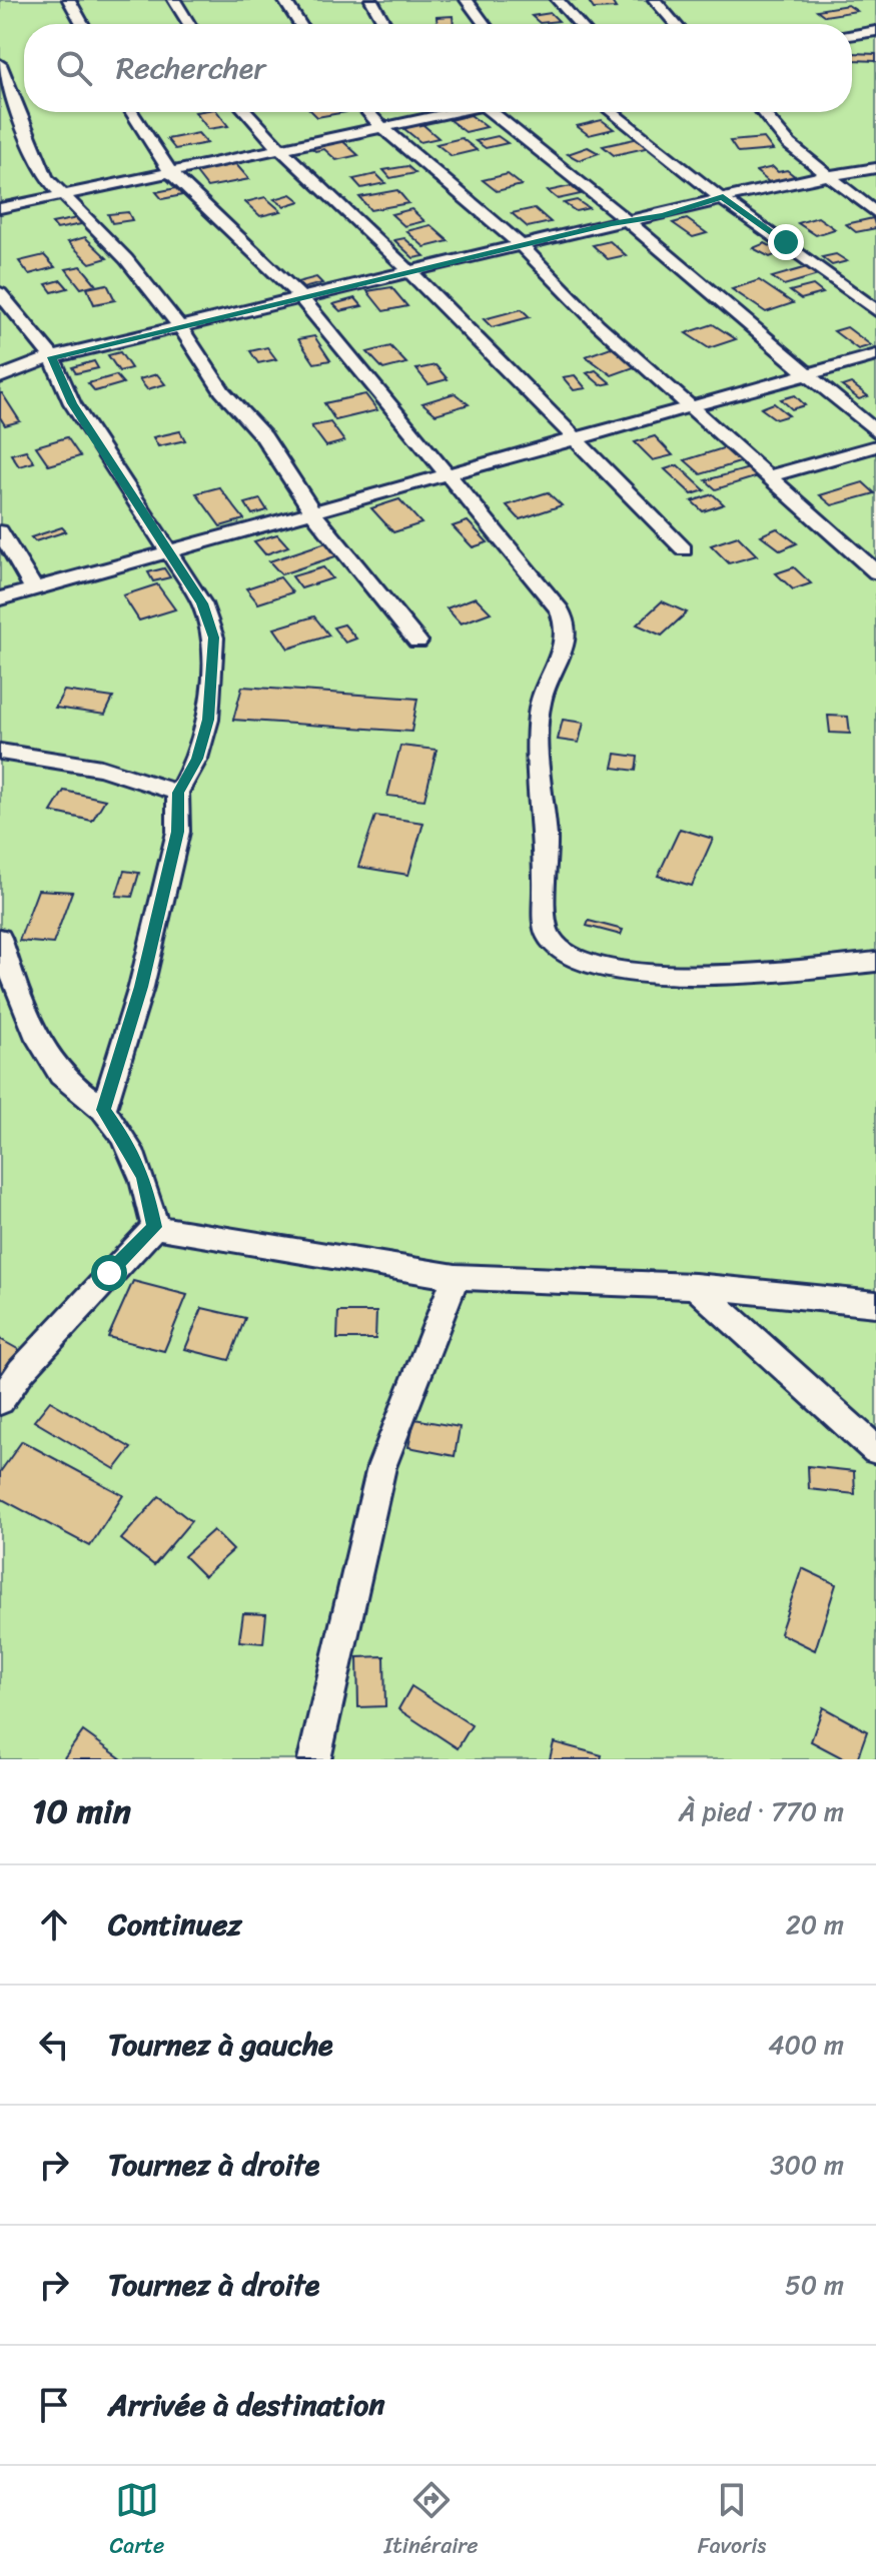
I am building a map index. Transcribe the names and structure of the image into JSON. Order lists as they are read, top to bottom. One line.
{"page":{"search":"Rechercher","heading":["10 min","À pied · 770 m"],"list":[["Continuez","20 m"],["Tournez à gauche","400 m"],["Tournez à droite","300 m"],["Tournez à droite","50 m"],"Arrivée à destination"],"nav":["Carte","Itinéraire","Favoris"]}}
